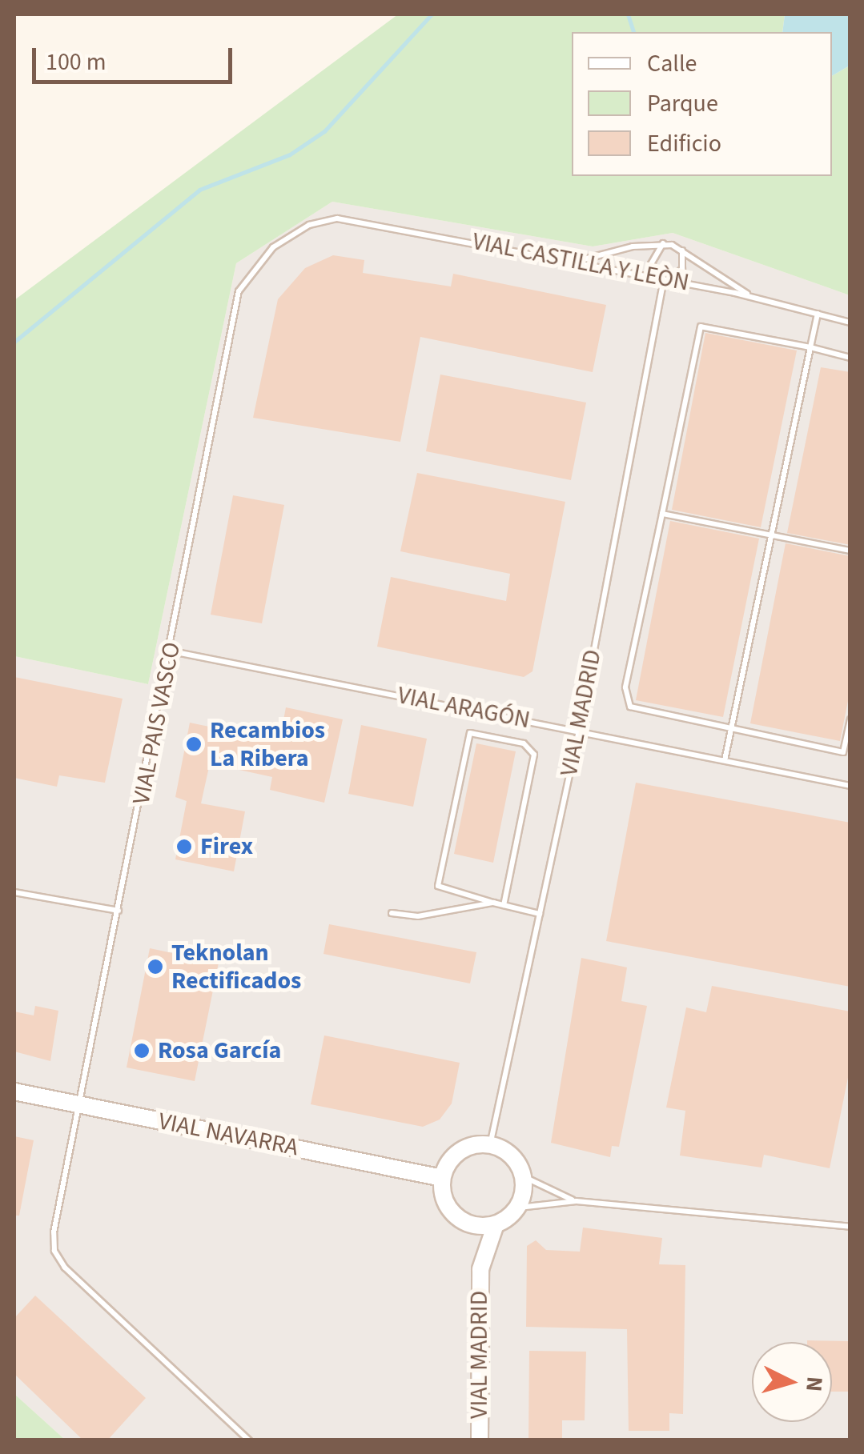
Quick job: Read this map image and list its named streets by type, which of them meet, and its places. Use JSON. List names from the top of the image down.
{
  "streets": {
    "street": ["VIAL MADRID", "VIAL NAVARRA"],
    "lane": ["VIAL CASTILLA Y LEÒN", "VIAL ARAGÓN", "VIAL PAIS VASCO"]
  },
  "crossings": [
    ["VIAL CASTILLA Y LEÒN", "VIAL MADRID"],
    ["VIAL CASTILLA Y LEÒN", "VIAL PAIS VASCO"],
    ["VIAL ARAGÓN", "VIAL MADRID"],
    ["VIAL ARAGÓN", "VIAL PAIS VASCO"],
    ["VIAL MADRID", "VIAL NAVARRA"],
    ["VIAL PAIS VASCO", "VIAL NAVARRA"]
  ],
  "places": [
    "Recambios La Ribera",
    "Firex",
    "Teknolan Rectificados",
    "Rosa García"
  ],
  "legend": ["Calle", "Parque", "Edificio"],
  "scale_bar": "100 m",
  "north": "right"
}
